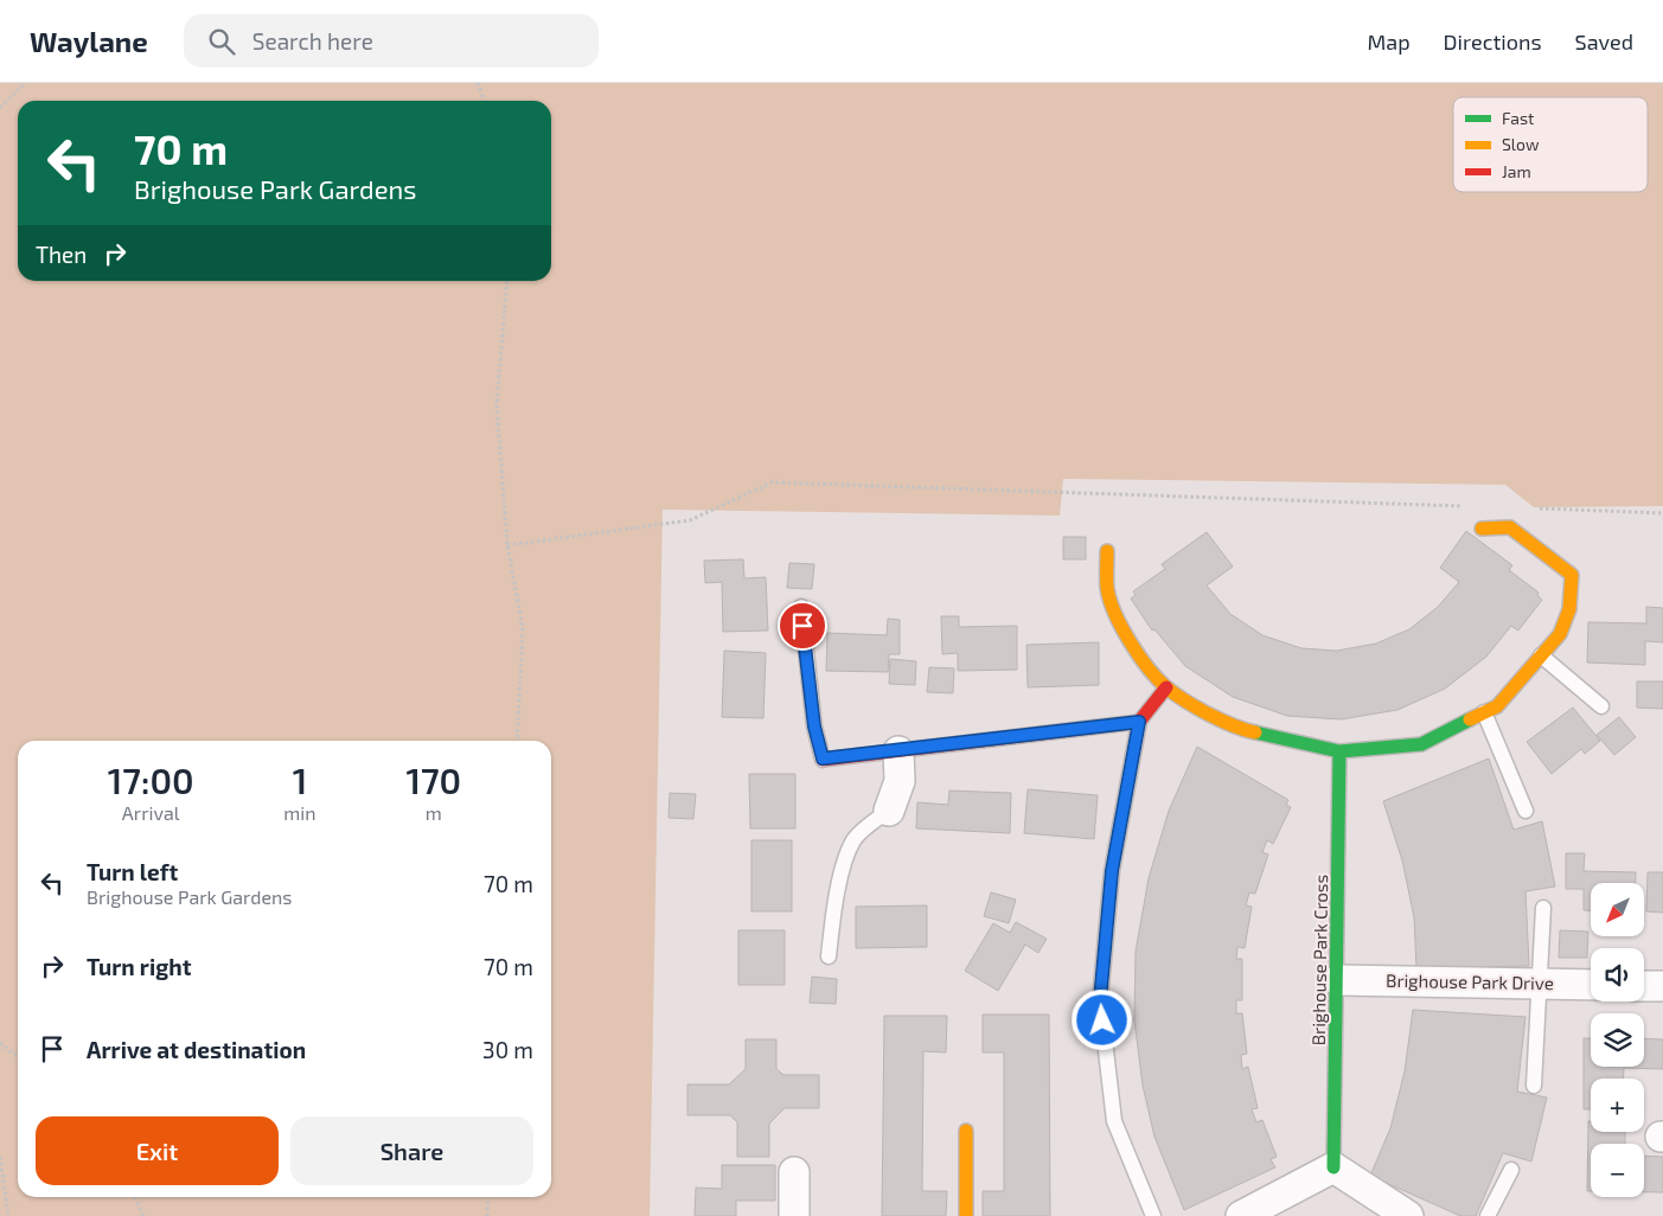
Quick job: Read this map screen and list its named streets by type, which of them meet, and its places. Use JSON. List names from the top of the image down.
{
  "streets": {
    "street": ["Brighouse Park Cross", "Brighouse Park Drive"]
  },
  "crossings": [
    ["Brighouse Park Cross", "Brighouse Park Drive"]
  ],
  "legend": ["Fast", "Slow", "Jam"],
  "north": "bottom left",
  "page": {
    "header": "Waylane",
    "search": "Search here",
    "nav": ["Map", "Directions", "Saved"],
    "turn": ["70 m", "Brighouse Park Gardens"],
    "then": "Then",
    "eta": [
      "17:00",
      "Arrival",
      "1",
      "min",
      "170",
      "m"
    ],
    "list": [
      {
        "name": "Turn left",
        "note": "Brighouse Park Gardens",
        "value": "70 m"
      },
      {
        "name": "Turn right",
        "value": "70 m"
      },
      {
        "name": "Arrive at destination",
        "value": "30 m"
      }
    ],
    "map_buttons": ["+", "−"],
    "buttons": ["Exit", "Share"]
  }
}
